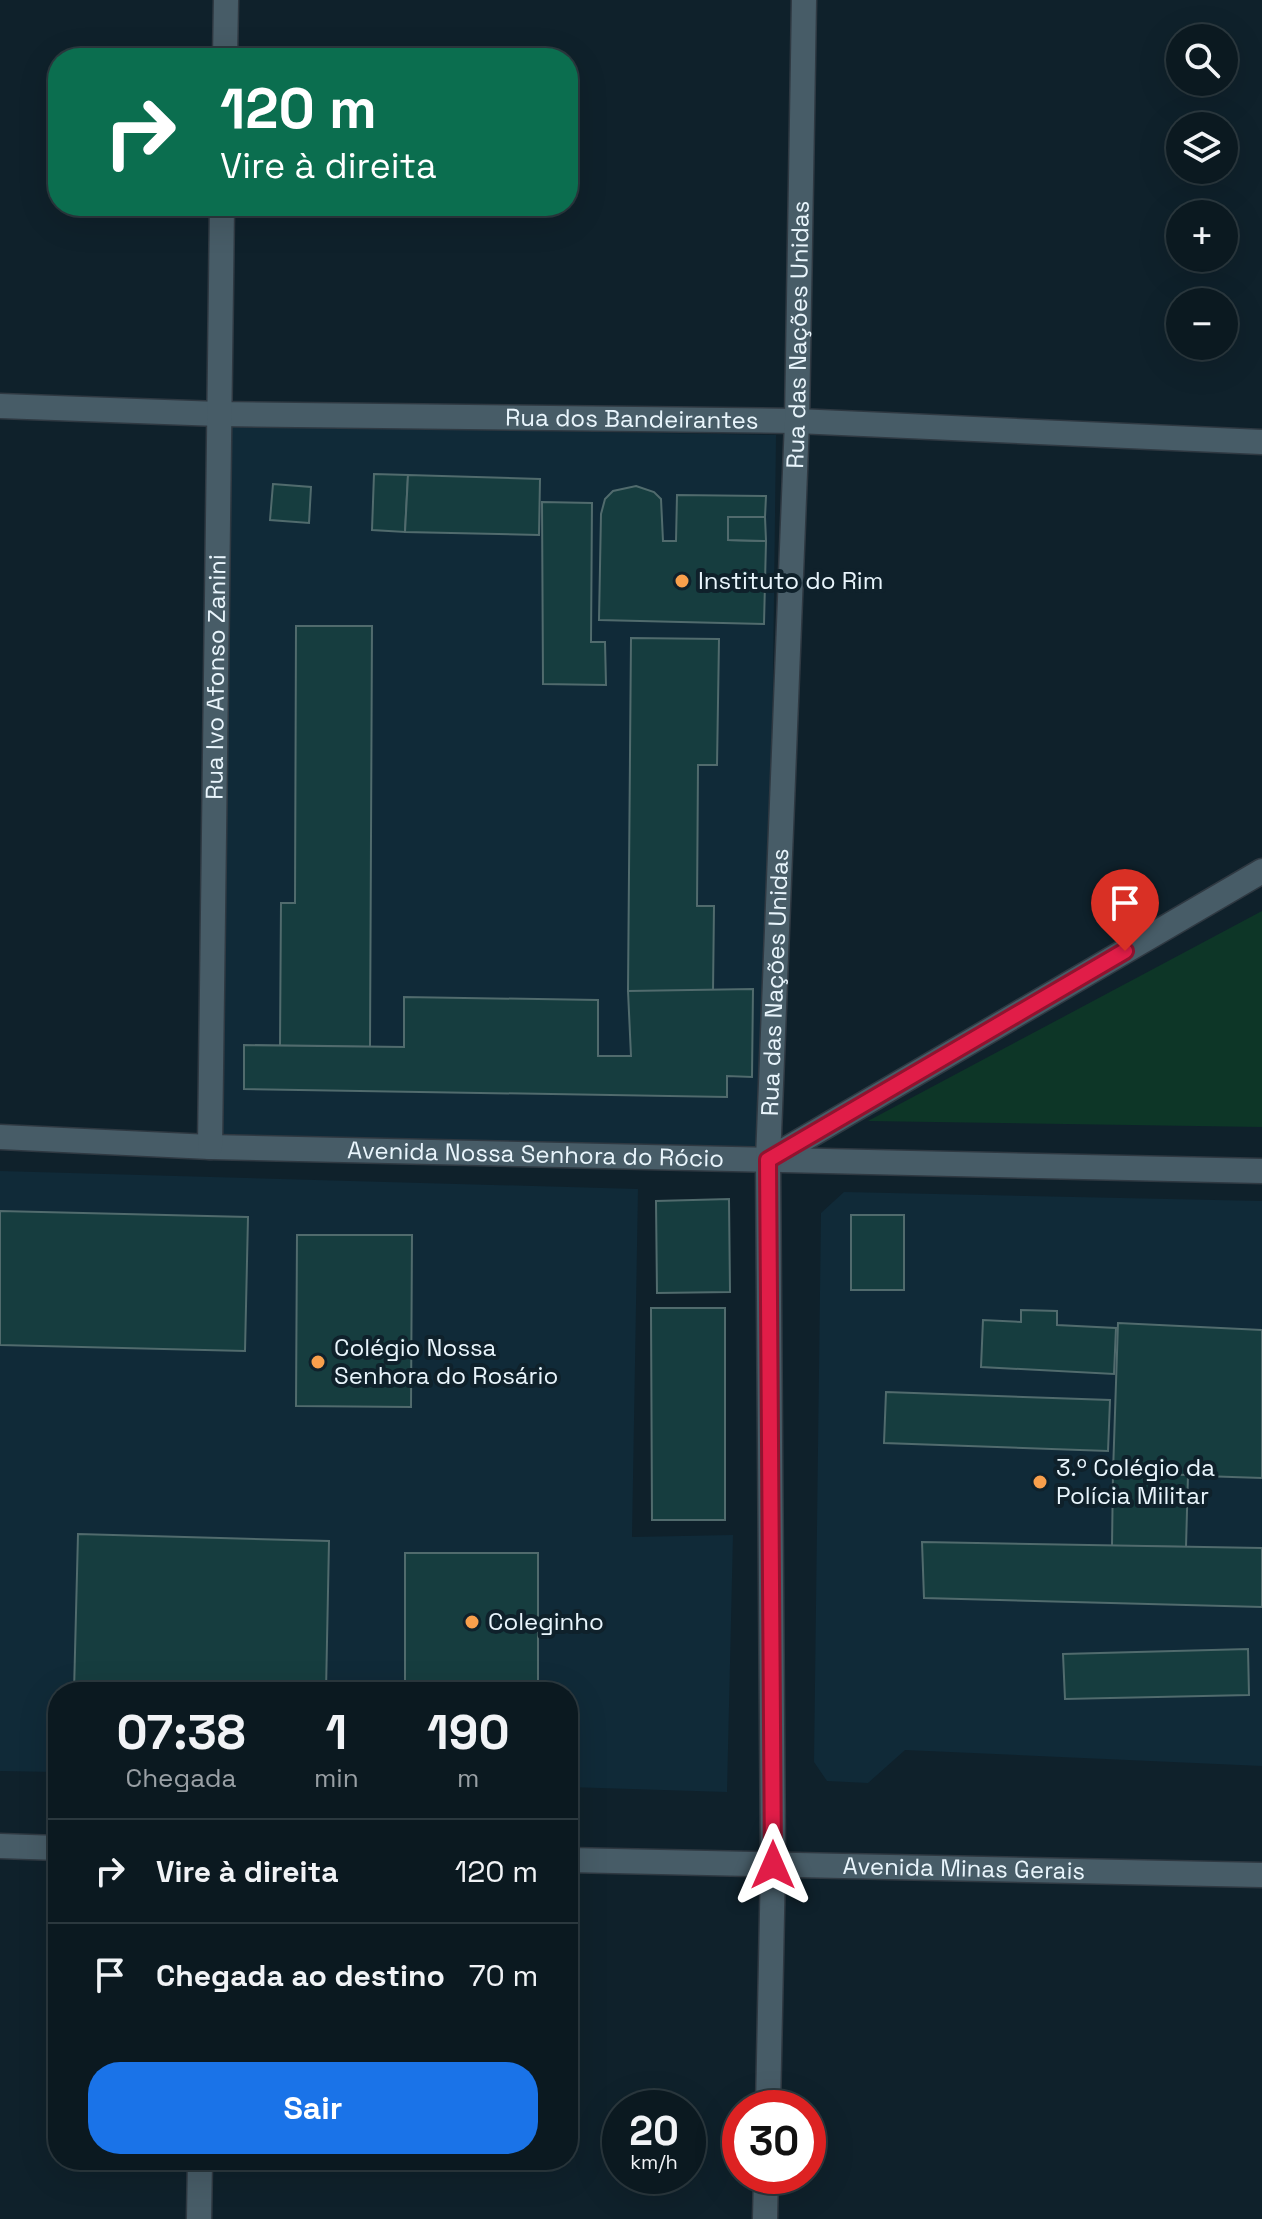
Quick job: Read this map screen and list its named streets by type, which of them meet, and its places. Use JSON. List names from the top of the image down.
{
  "streets": {
    "street": [
      "Rua das Nações Unidas",
      "Rua dos Bandeirantes",
      "Rua Ivo Afonso Zanini",
      "Avenida Nossa Senhora do Rócio",
      "Avenida Minas Gerais"
    ]
  },
  "crossings": [
    ["Rua das Nações Unidas", "Rua dos Bandeirantes"],
    ["Rua das Nações Unidas", "Avenida Nossa Senhora do Rócio"],
    ["Rua das Nações Unidas", "Avenida Minas Gerais"],
    ["Rua dos Bandeirantes", "Rua Ivo Afonso Zanini"],
    ["Rua Ivo Afonso Zanini", "Avenida Nossa Senhora do Rócio"]
  ],
  "places": [
    "Instituto do Rim",
    "Colégio Nossa Senhora do Rosário",
    "3.º Colégio da Polícia Militar",
    "Coleginho"
  ],
  "page": {
    "map_buttons": ["+", "−"],
    "turn": ["120 m", "Vire à direita"],
    "eta": [
      "07:38",
      "Chegada",
      "1",
      "min",
      "190",
      "m"
    ],
    "list": [
      {
        "name": "Vire à direita",
        "value": "120 m"
      },
      {
        "name": "Chegada ao destino",
        "value": "70 m"
      }
    ],
    "buttons": "Sair",
    "speed": "20 km/h",
    "limit": "30"
  }
}
